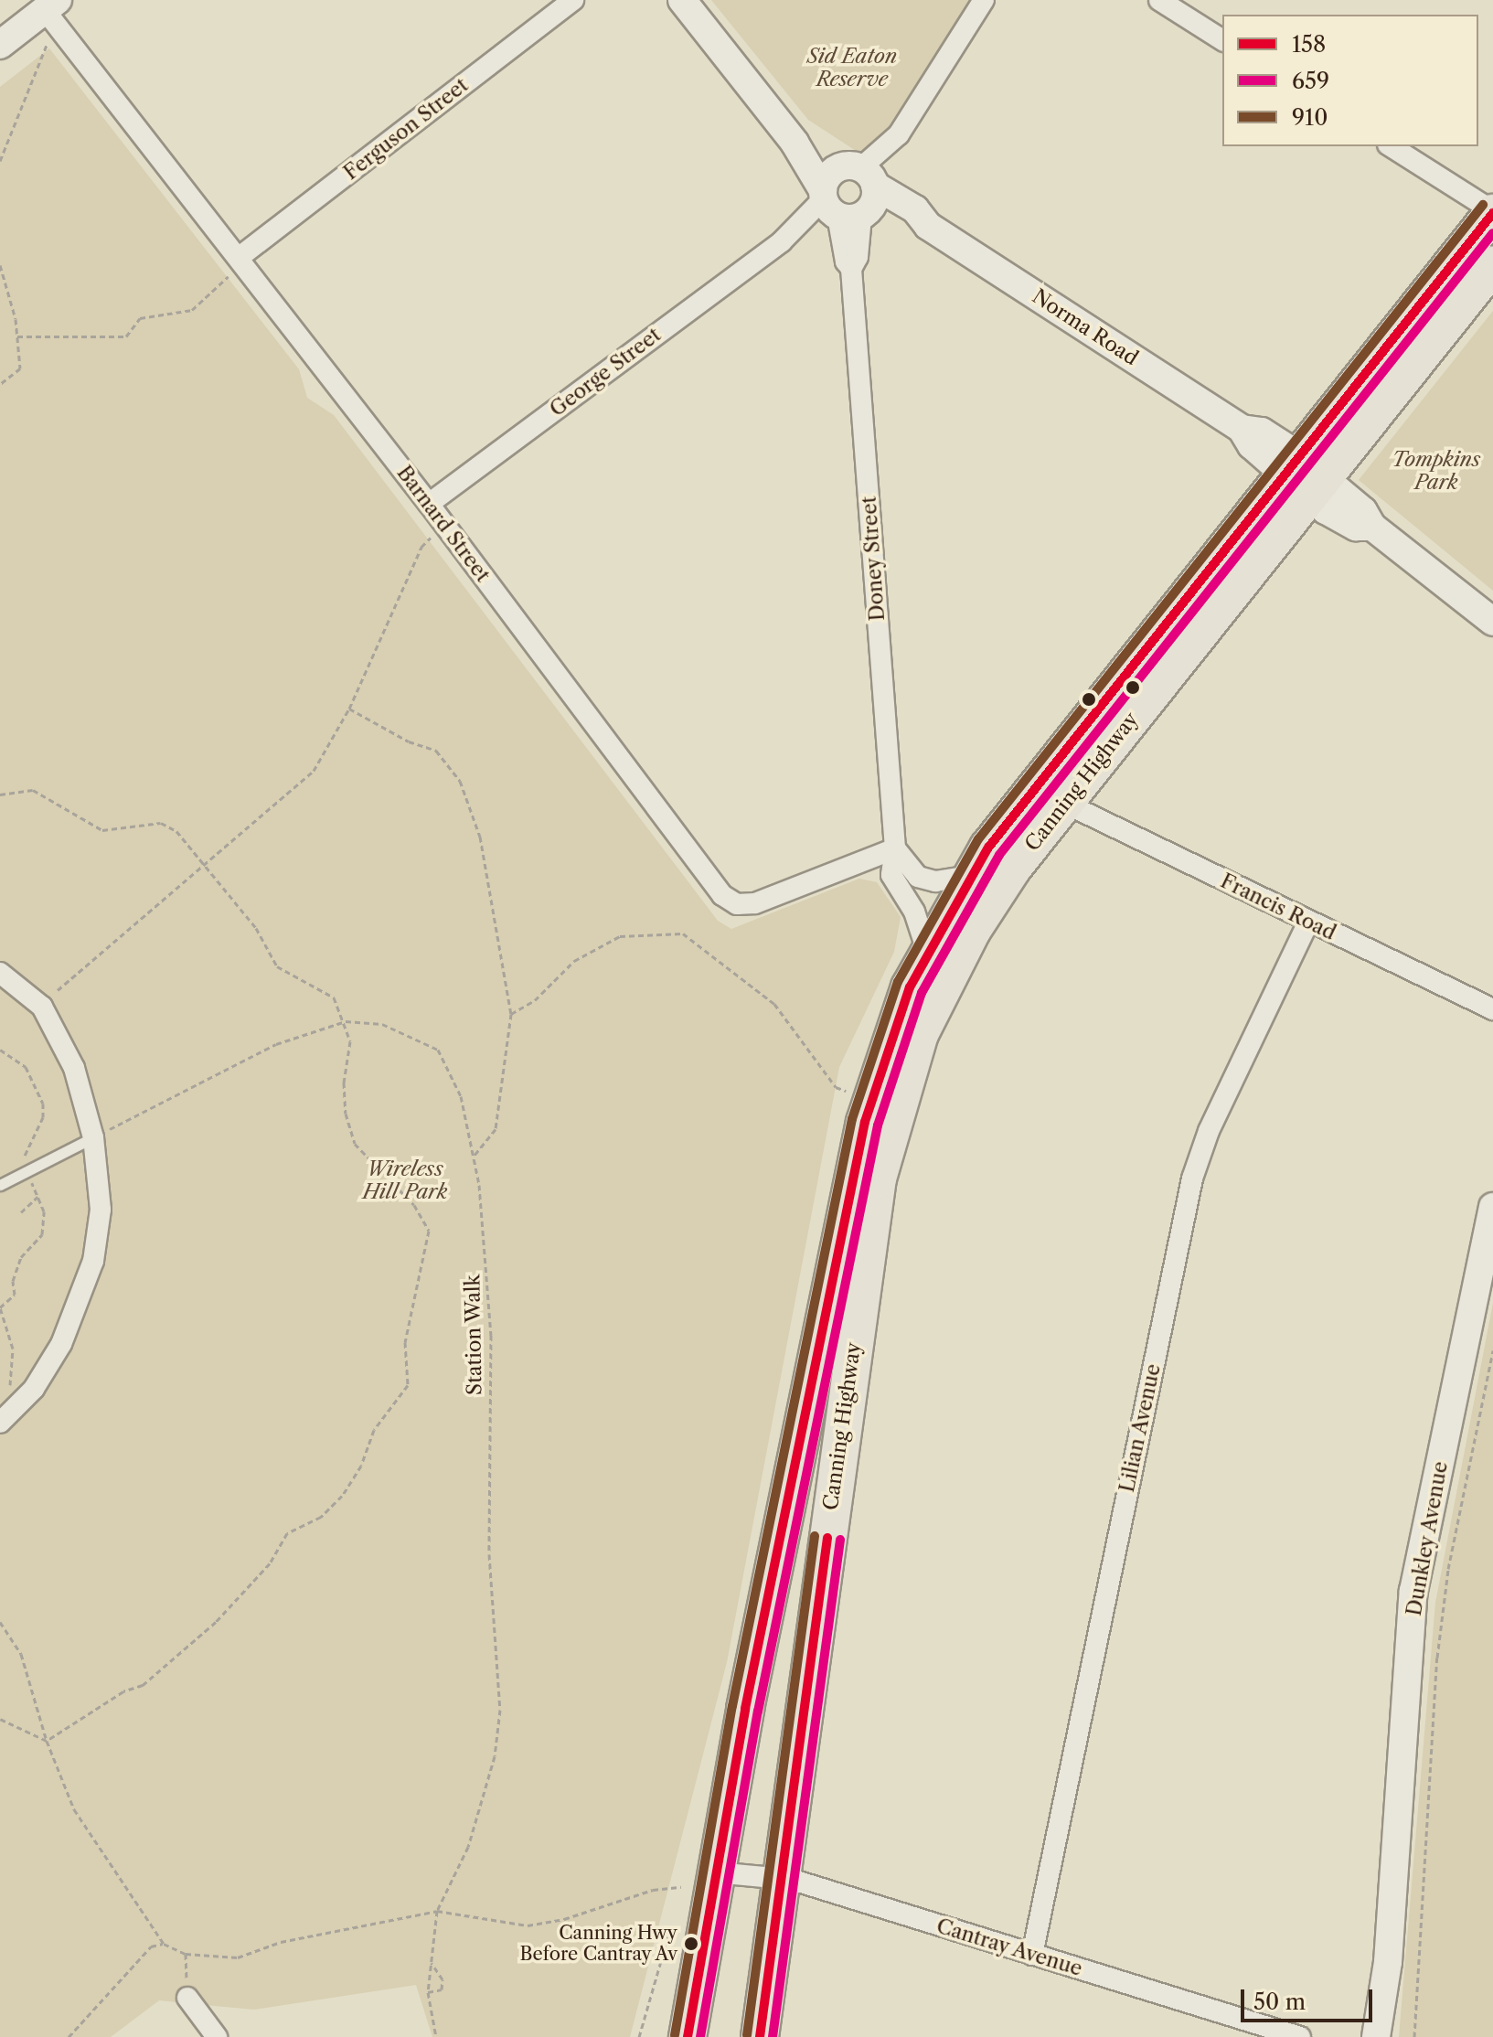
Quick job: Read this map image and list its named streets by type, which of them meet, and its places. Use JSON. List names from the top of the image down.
{
  "streets": {
    "highway": ["Canning Highway"],
    "street": [
      "Ferguson Street",
      "Norma Road",
      "George Street",
      "Barnard Street",
      "Doney Street",
      "Francis Road",
      "Lilian Avenue",
      "Dunkley Avenue",
      "Cantray Avenue"
    ],
    "path": ["Station Walk"]
  },
  "crossings": [
    ["Ferguson Street", "Barnard Street"],
    ["Norma Road", "George Street"],
    ["Norma Road", "Doney Street"],
    ["Norma Road", "Canning Highway"],
    ["George Street", "Barnard Street"],
    ["George Street", "Doney Street"],
    ["Barnard Street", "Doney Street"],
    ["Doney Street", "Canning Highway"],
    ["Canning Highway", "Francis Road"],
    ["Canning Highway", "Cantray Avenue"],
    ["Francis Road", "Lilian Avenue"],
    ["Lilian Avenue", "Cantray Avenue"]
  ],
  "parks": ["Sid Eaton Reserve", "Tompkins Park", "Wireless Hill Park"],
  "places": ["Canning Hwy Before Cantray Av"],
  "lines": ["transit line 910", "transit line 158", "transit line 659"],
  "legend": ["158", "659", "910"],
  "scale_bar": "50 m"
}
